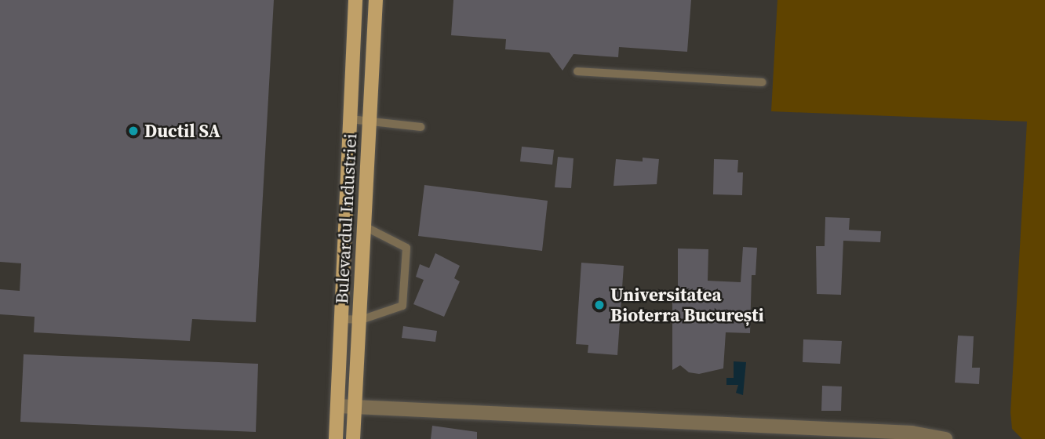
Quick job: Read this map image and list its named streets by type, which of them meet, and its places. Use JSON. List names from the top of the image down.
{
  "streets": {
    "main road": ["Bulevardul Industriei"]
  },
  "places": ["Ductil SA", "Universitatea Bioterra București"]
}
